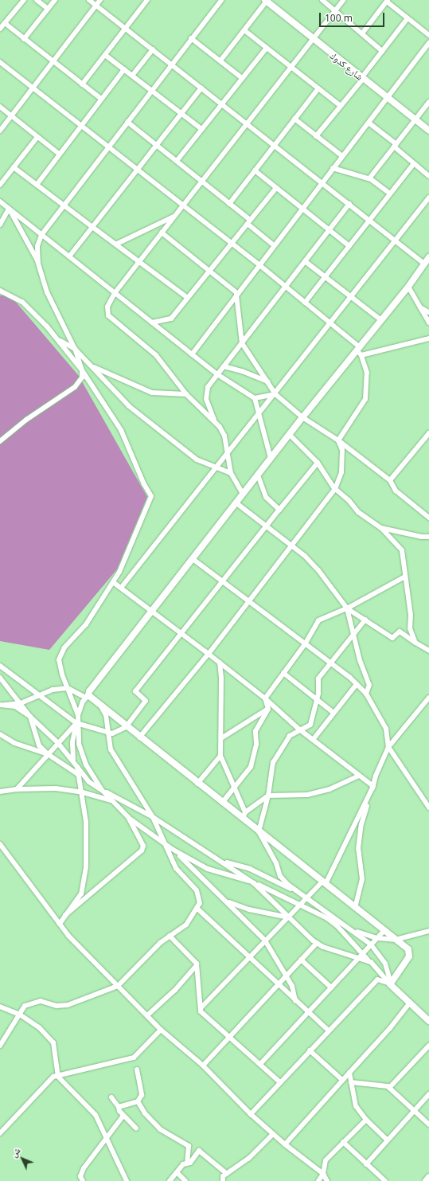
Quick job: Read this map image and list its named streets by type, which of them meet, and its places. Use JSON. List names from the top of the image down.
{
  "streets": {
    "street": ["شارع كدوك"]
  },
  "scale_bar": "100 m",
  "north": "top left"
}
